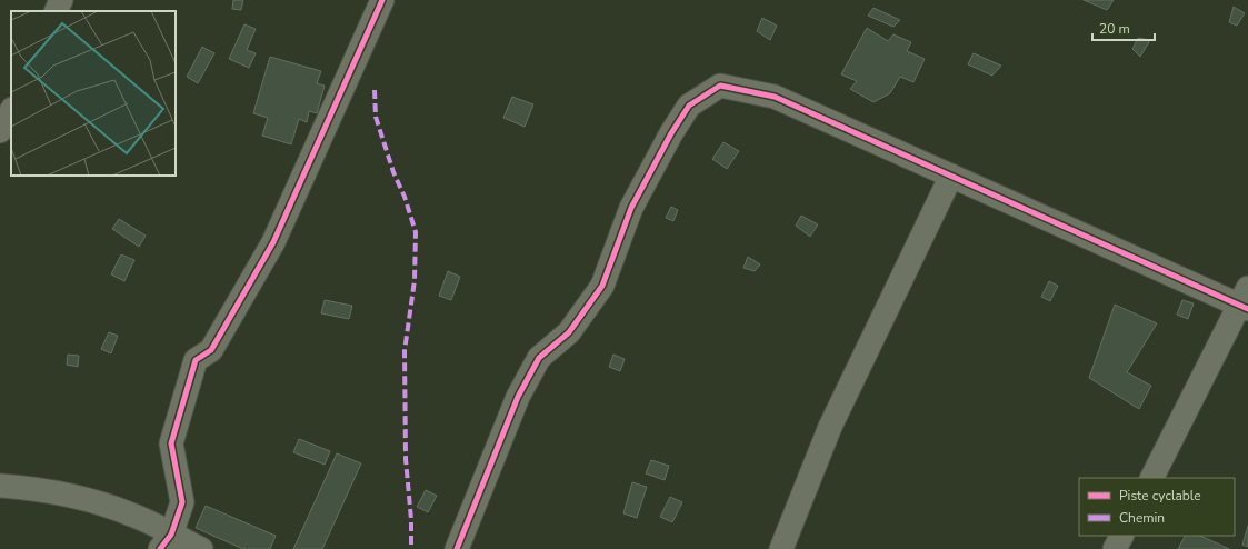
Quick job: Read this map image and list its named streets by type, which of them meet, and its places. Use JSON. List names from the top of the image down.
{
  "legend": ["Piste cyclable", "Chemin"],
  "scale_bar": "20 m"
}
